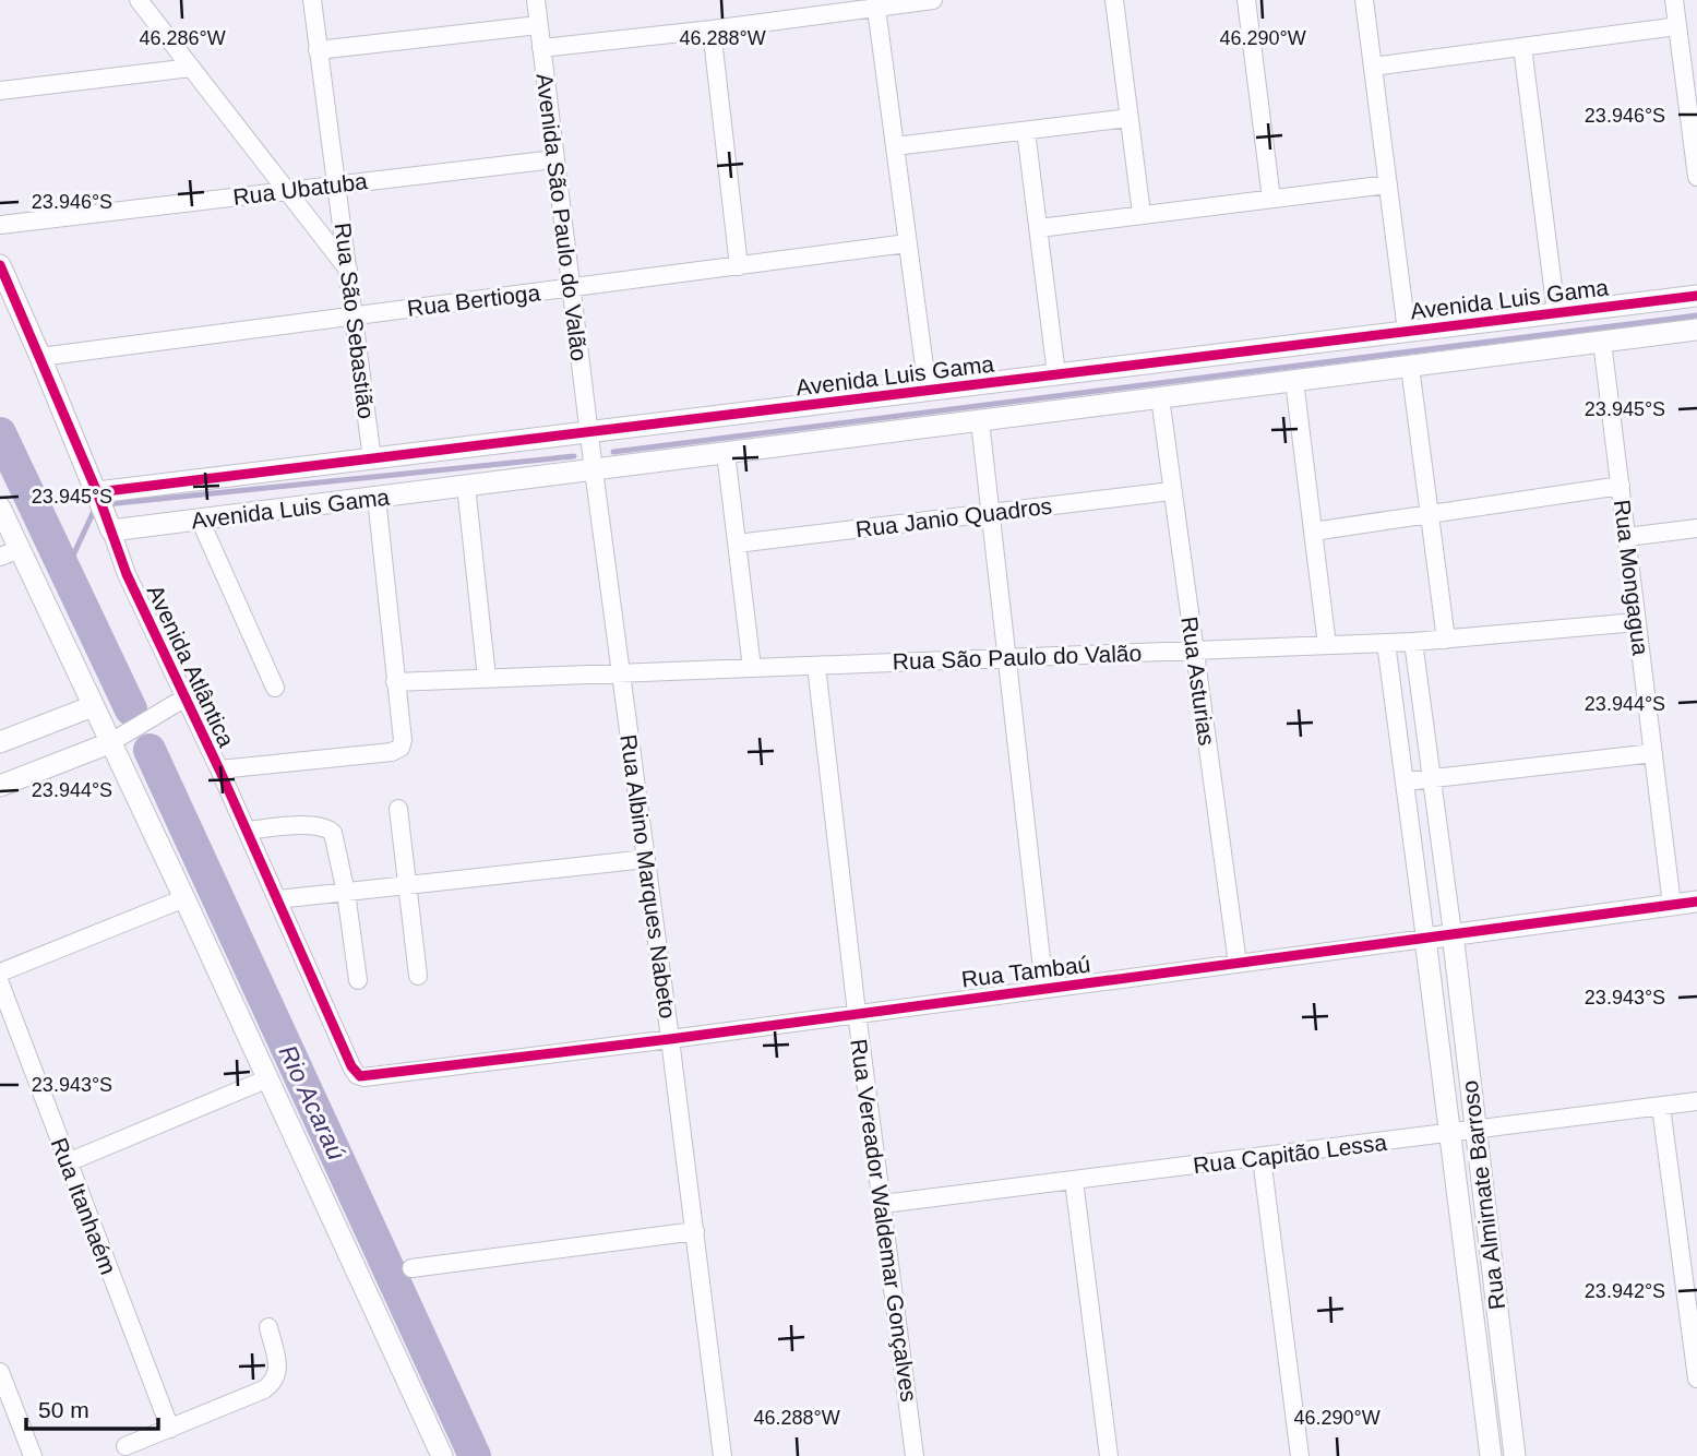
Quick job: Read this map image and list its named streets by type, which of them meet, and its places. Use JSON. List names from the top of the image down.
{
  "streets": {
    "street": [
      "Rua Ubatuba",
      "Avenida São Paulo do Valão",
      "Avenida Luis Gama",
      "Rua Bertioga",
      "Rua São Sebastião",
      "Rua Janio Quadros",
      "Rua Mongagua",
      "Rua São Paulo do Valão",
      "Avenida Atlântica",
      "Rua Asturias",
      "Rua Albino Marques Nabeto",
      "Rua Tambaú",
      "Rua Capitão Lessa",
      "Rua Almirnate Barroso",
      "Rua Itanhaém",
      "Rua Vereador Waldemar Gonçalves"
    ]
  },
  "crossings": [
    ["Rua Ubatuba", "Avenida São Paulo do Valão"],
    ["Rua Ubatuba", "Rua São Sebastião"],
    ["Avenida São Paulo do Valão", "Avenida Luis Gama"],
    ["Avenida São Paulo do Valão", "Rua Bertioga"],
    ["Avenida São Paulo do Valão", "Rua Albino Marques Nabeto"],
    ["Avenida Luis Gama", "Rua São Sebastião"],
    ["Avenida Luis Gama", "Rua Mongagua"],
    ["Avenida Luis Gama", "Avenida Atlântica"],
    ["Avenida Luis Gama", "Rua Asturias"],
    ["Avenida Luis Gama", "Rua Albino Marques Nabeto"],
    ["Rua Bertioga", "Rua São Sebastião"],
    ["Rua Bertioga", "Avenida Atlântica"],
    ["Rua Janio Quadros", "Rua Asturias"],
    ["Rua Mongagua", "Rua São Paulo do Valão"],
    ["Rua Mongagua", "Rua Tambaú"],
    ["Rua São Paulo do Valão", "Rua Asturias"],
    ["Rua São Paulo do Valão", "Rua Albino Marques Nabeto"],
    ["Rua São Paulo do Valão", "Rua Vereador Waldemar Gonçalves"],
    ["Avenida Atlântica", "Rua Tambaú"],
    ["Rua Asturias", "Rua Tambaú"],
    ["Rua Albino Marques Nabeto", "Rua Tambaú"],
    ["Rua Tambaú", "Rua Almirnate Barroso"],
    ["Rua Tambaú", "Rua Vereador Waldemar Gonçalves"],
    ["Rua Capitão Lessa", "Rua Almirnate Barroso"],
    ["Rua Capitão Lessa", "Rua Vereador Waldemar Gonçalves"]
  ],
  "water": ["Rio Acaraú"],
  "scale_bar": "50 m",
  "coordinates": [
    "46.286°W",
    "46.288°W",
    "46.290°W",
    "23.946°S",
    "23.945°S",
    "23.944°S",
    "23.943°S",
    "23.942°S"
  ]
}
